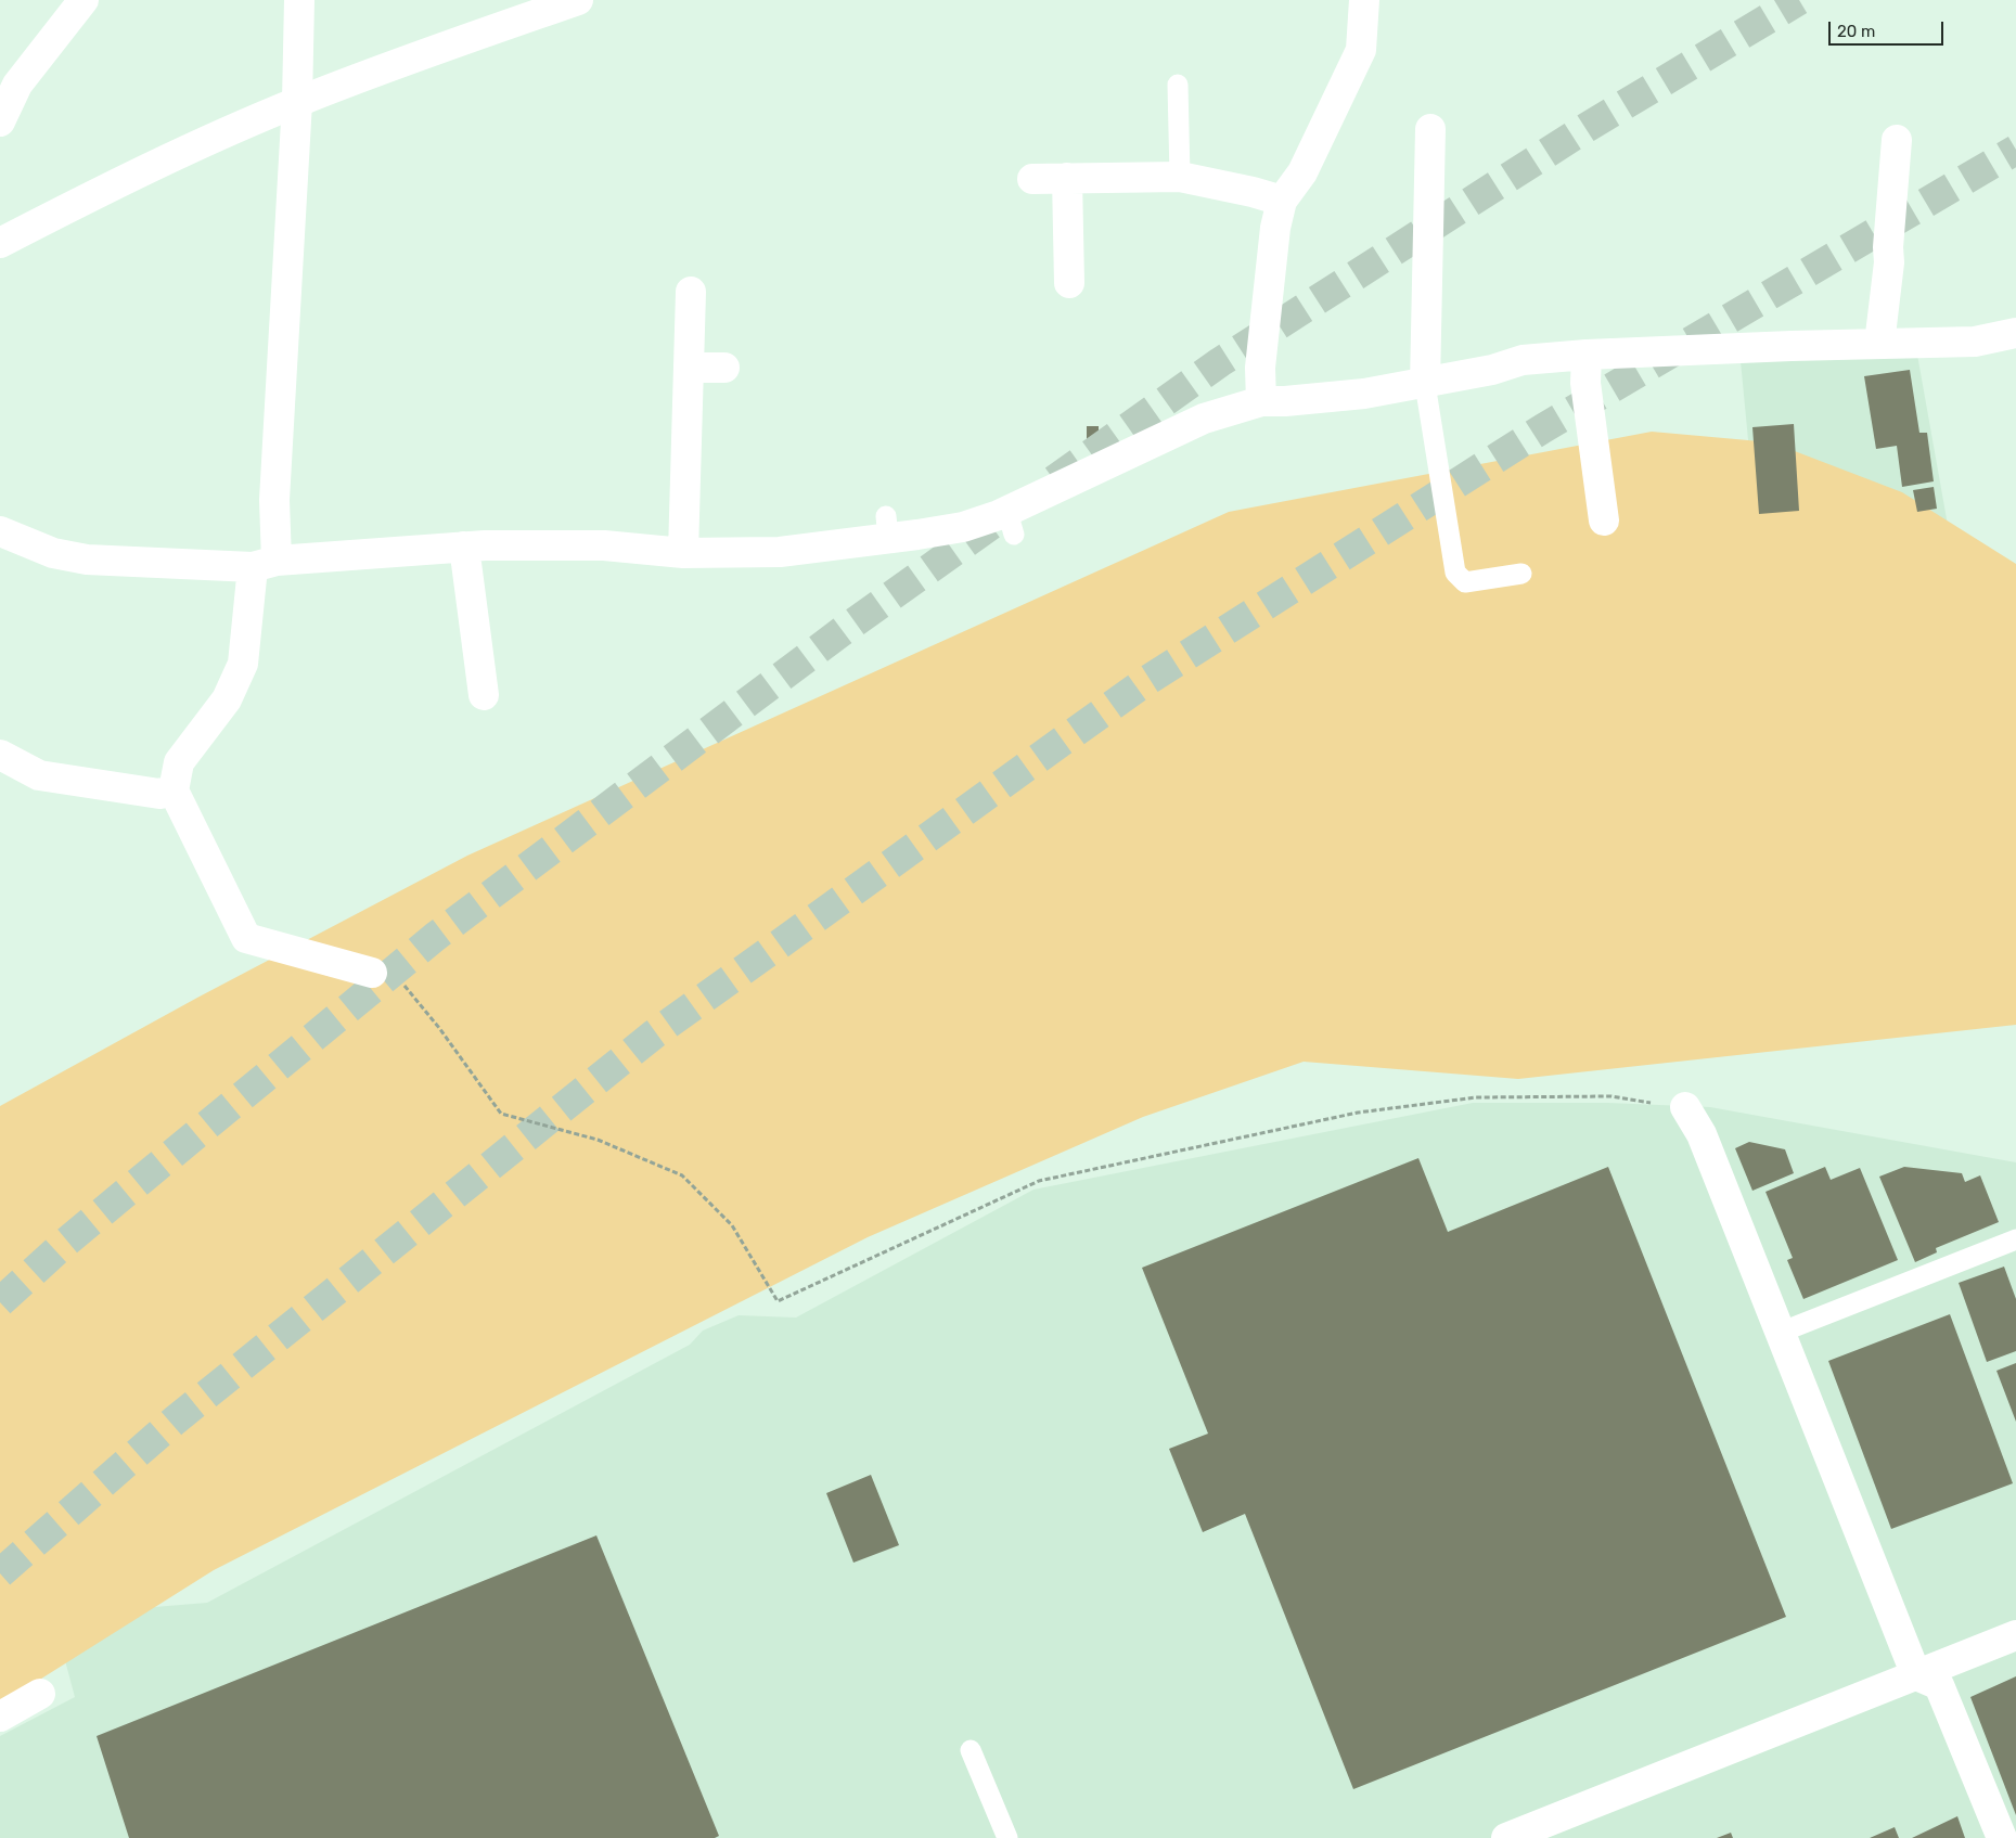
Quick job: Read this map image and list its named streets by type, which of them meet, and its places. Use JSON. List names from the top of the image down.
{
  "scale_bar": "20 m"
}
